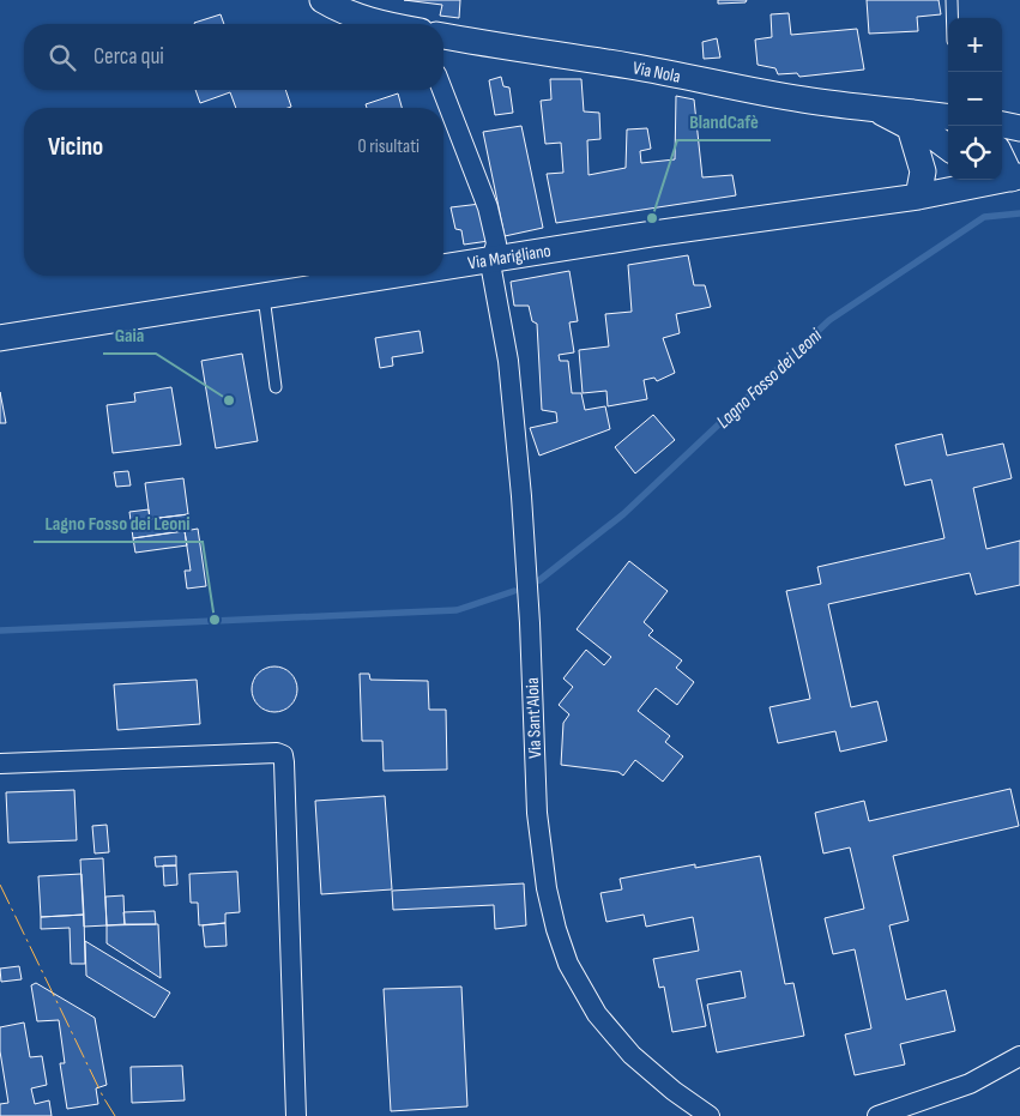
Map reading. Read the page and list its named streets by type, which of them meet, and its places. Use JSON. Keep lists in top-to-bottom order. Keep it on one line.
{"streets":{"street":["Via Nola","Via Marigliano","Via Sant'Aloia"]},"crossings":[["Via Marigliano","Via Sant'Aloia"]],"water":["Lagno Fosso dei Leoni"],"places":["BlandCafè","Gaia","Lagno Fosso dei Leoni"],"page":{"map_buttons":["+","−"],"search":"Cerca qui","heading":["Vicino","0 risultati"]}}
